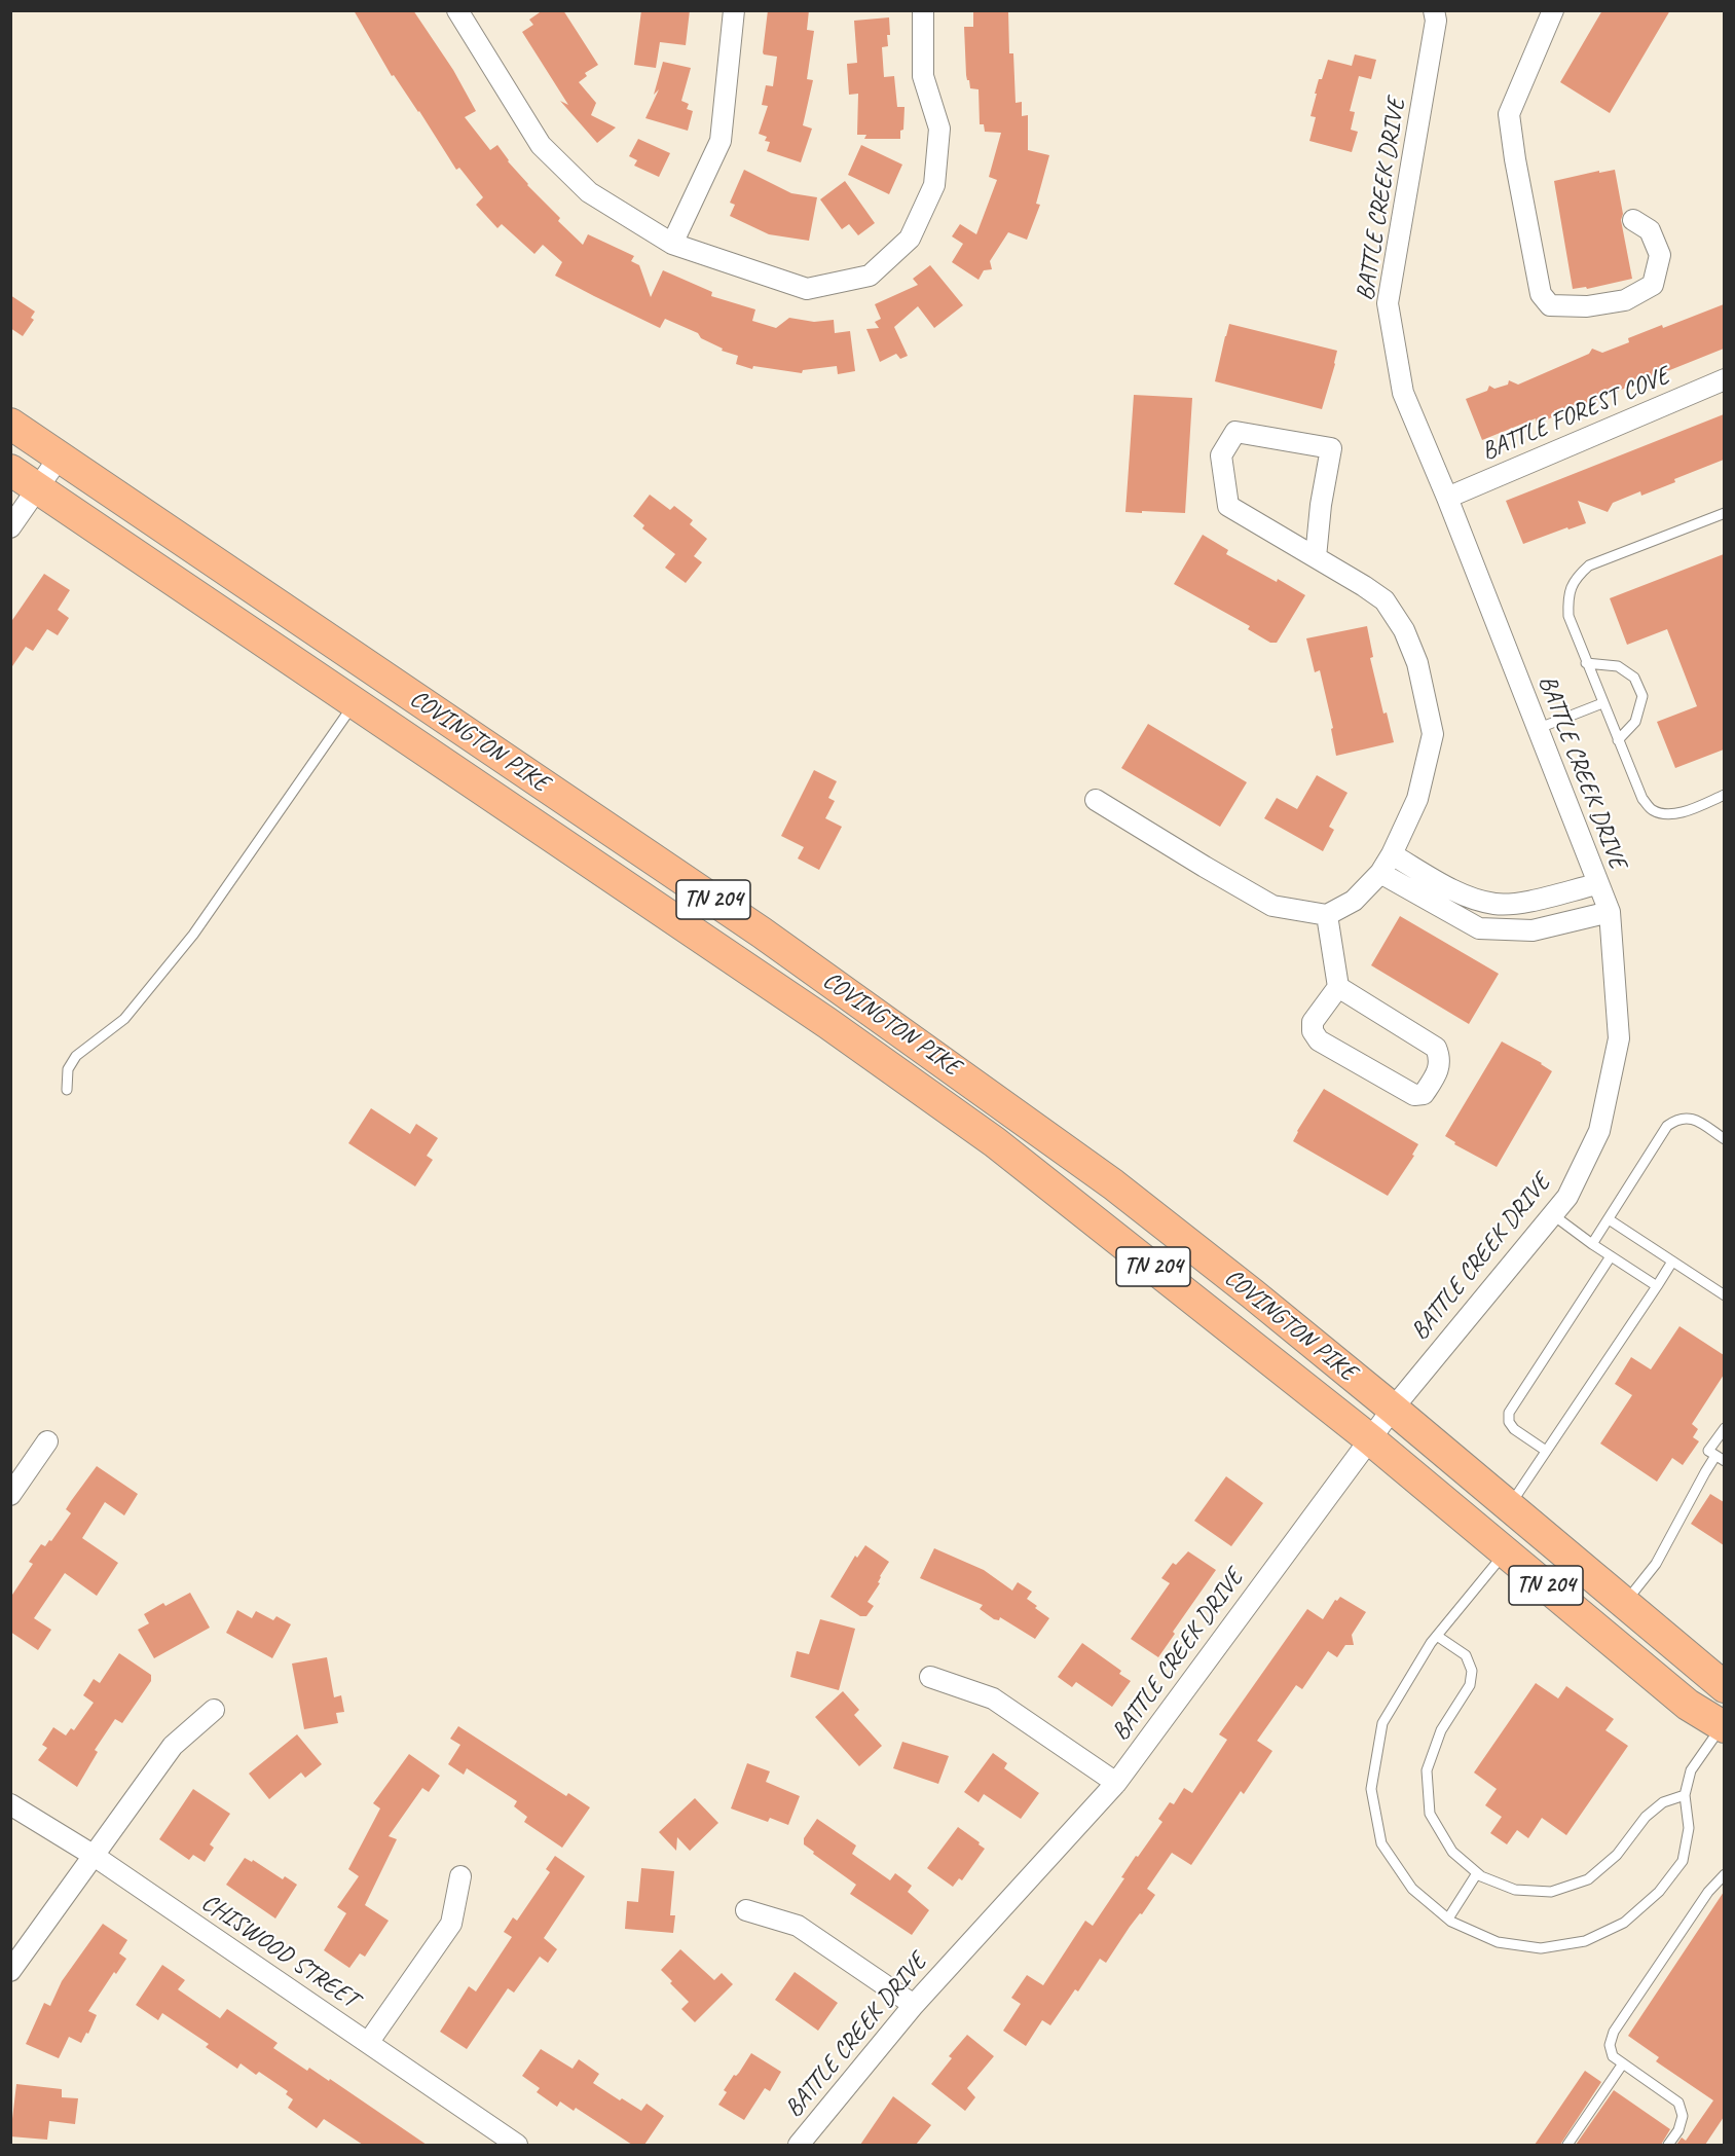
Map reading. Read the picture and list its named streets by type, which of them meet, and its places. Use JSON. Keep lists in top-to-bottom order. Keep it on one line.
{"streets":{"main road":["COVINGTON PIKE","TN 204"],"street":["BATTLE CREEK DRIVE","BATTLE FOREST COVE","CHISWOOD STREET"]},"crossings":[["BATTLE CREEK DRIVE","BATTLE FOREST COVE"],["BATTLE CREEK DRIVE","COVINGTON PIKE"]]}
